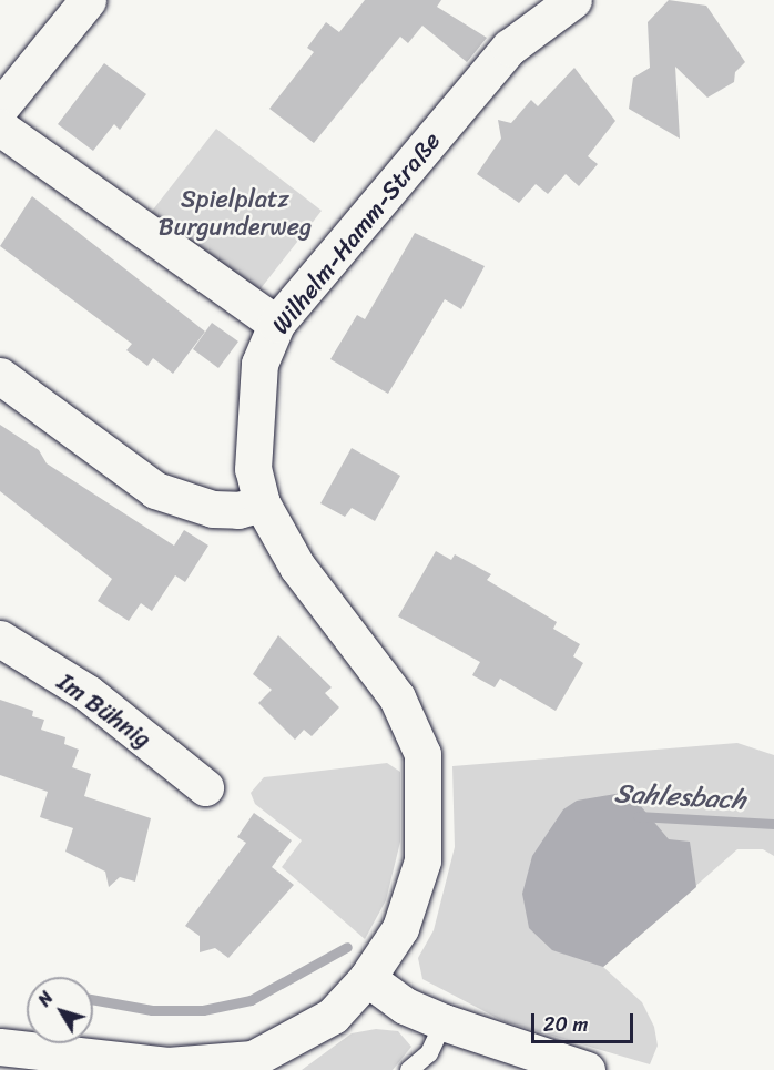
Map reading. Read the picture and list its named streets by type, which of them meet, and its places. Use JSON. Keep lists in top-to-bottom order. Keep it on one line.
{"streets":{"street":["Wilhelm-Hamm-Straße","Im Bühnig"]},"water":["Sahlesbach"],"parks":["Spielplatz Burgunderweg"],"scale_bar":"20 m","north":"top left"}
